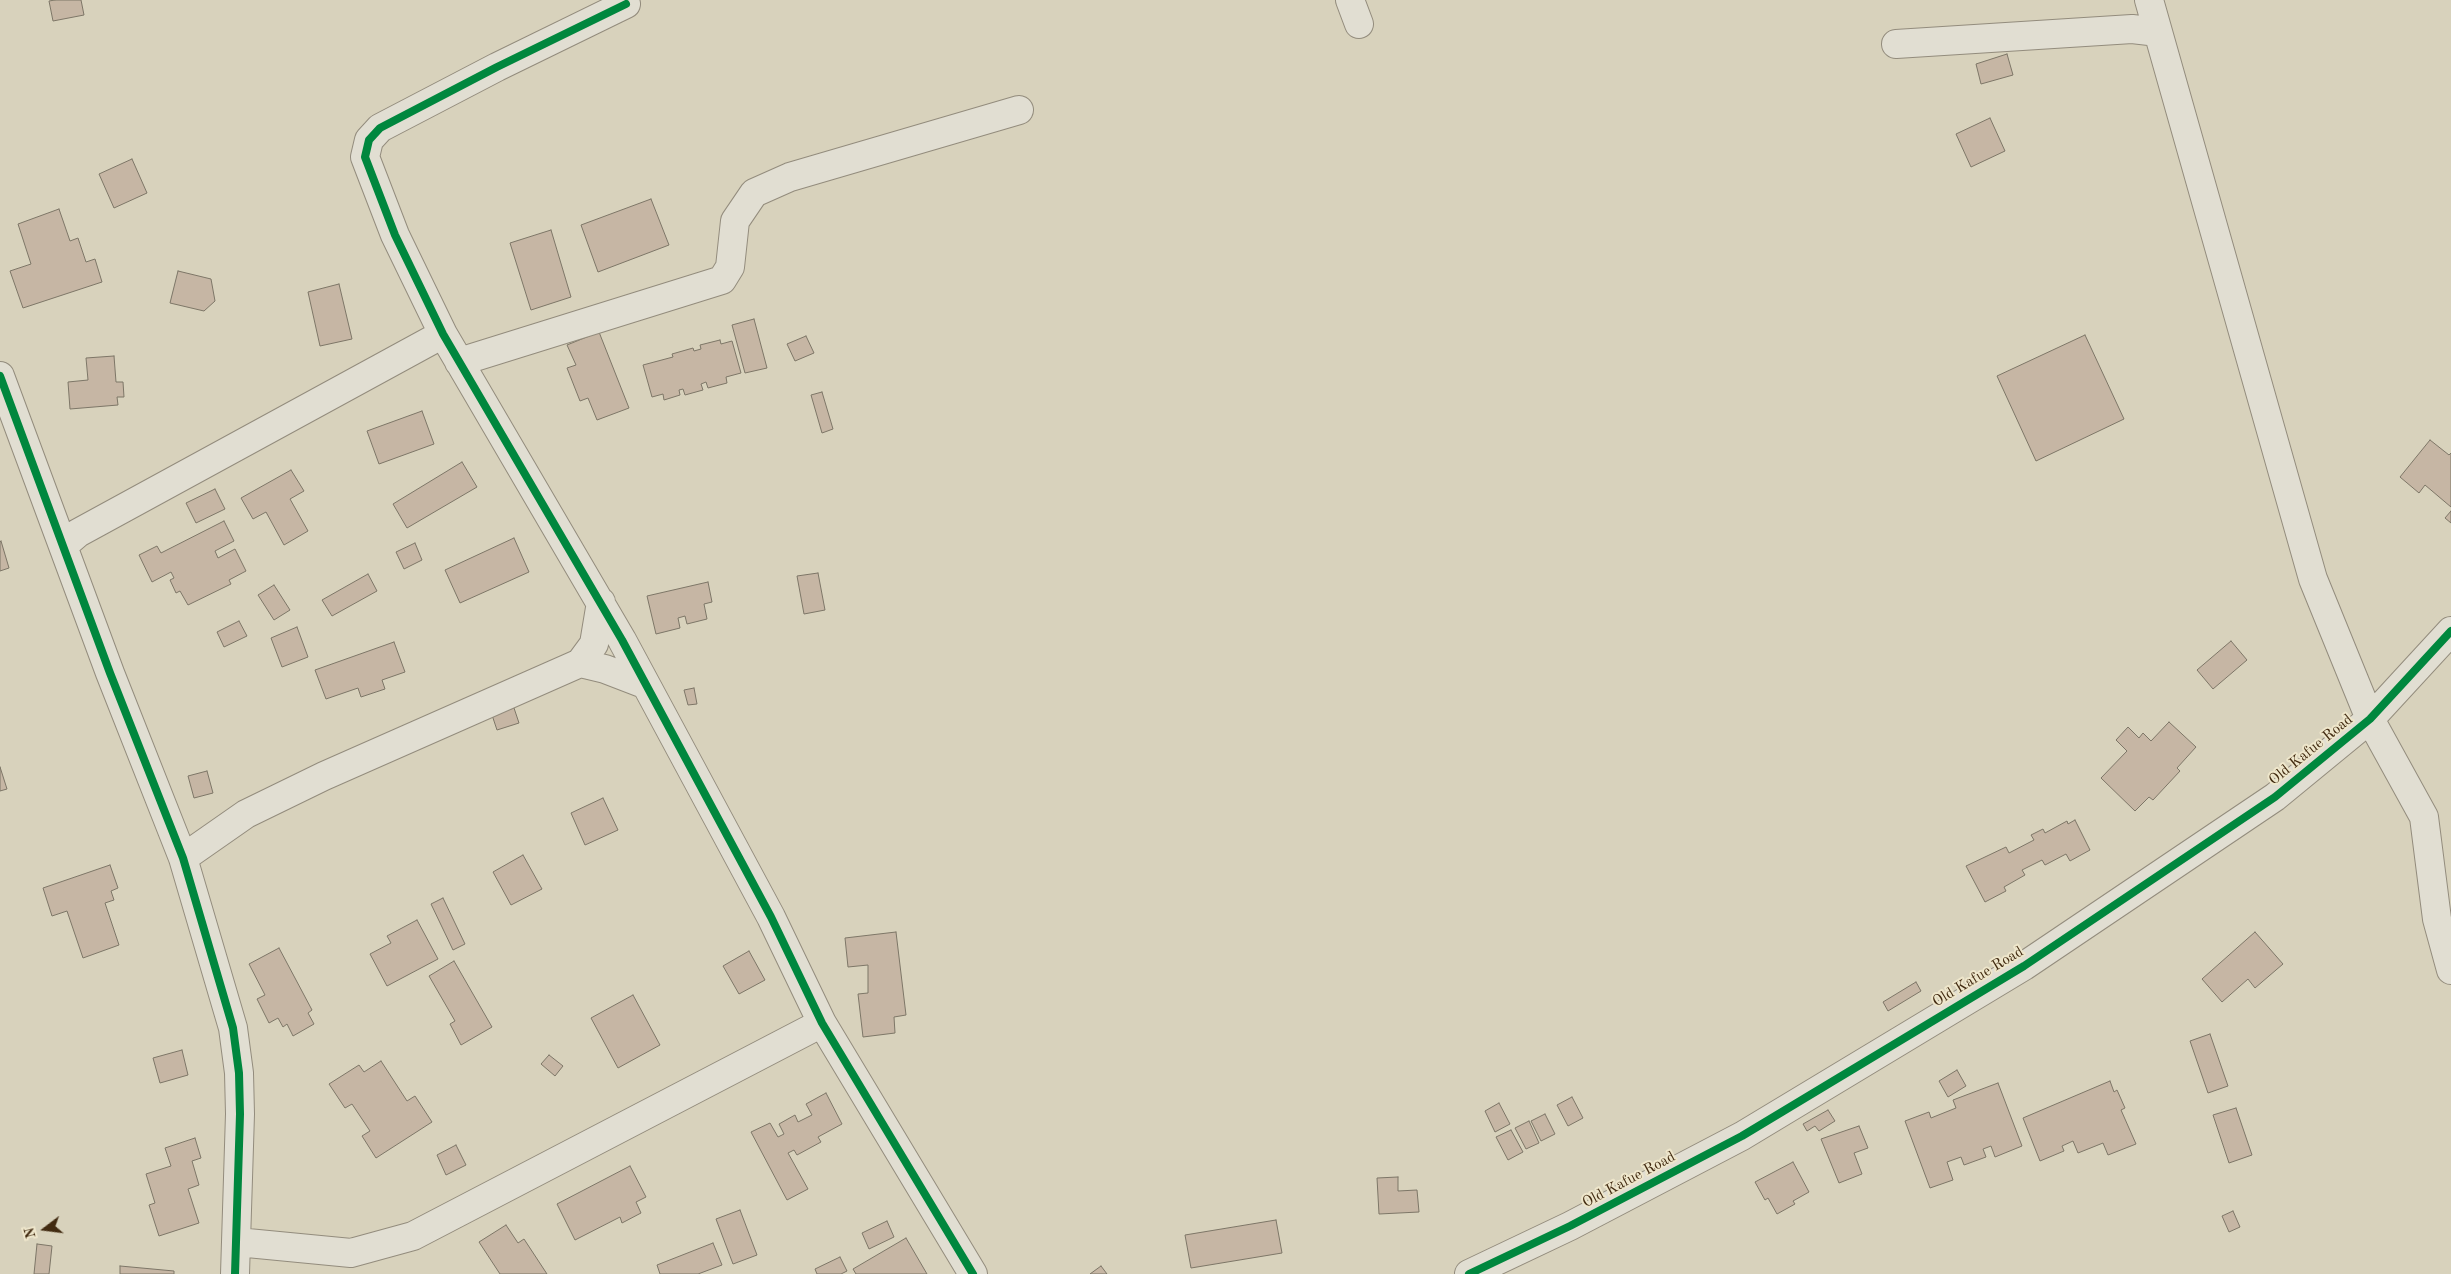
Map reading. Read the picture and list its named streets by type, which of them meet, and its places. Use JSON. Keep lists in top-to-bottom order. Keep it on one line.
{"streets":{"street":["Old Kafue Road"]},"north":"left"}
